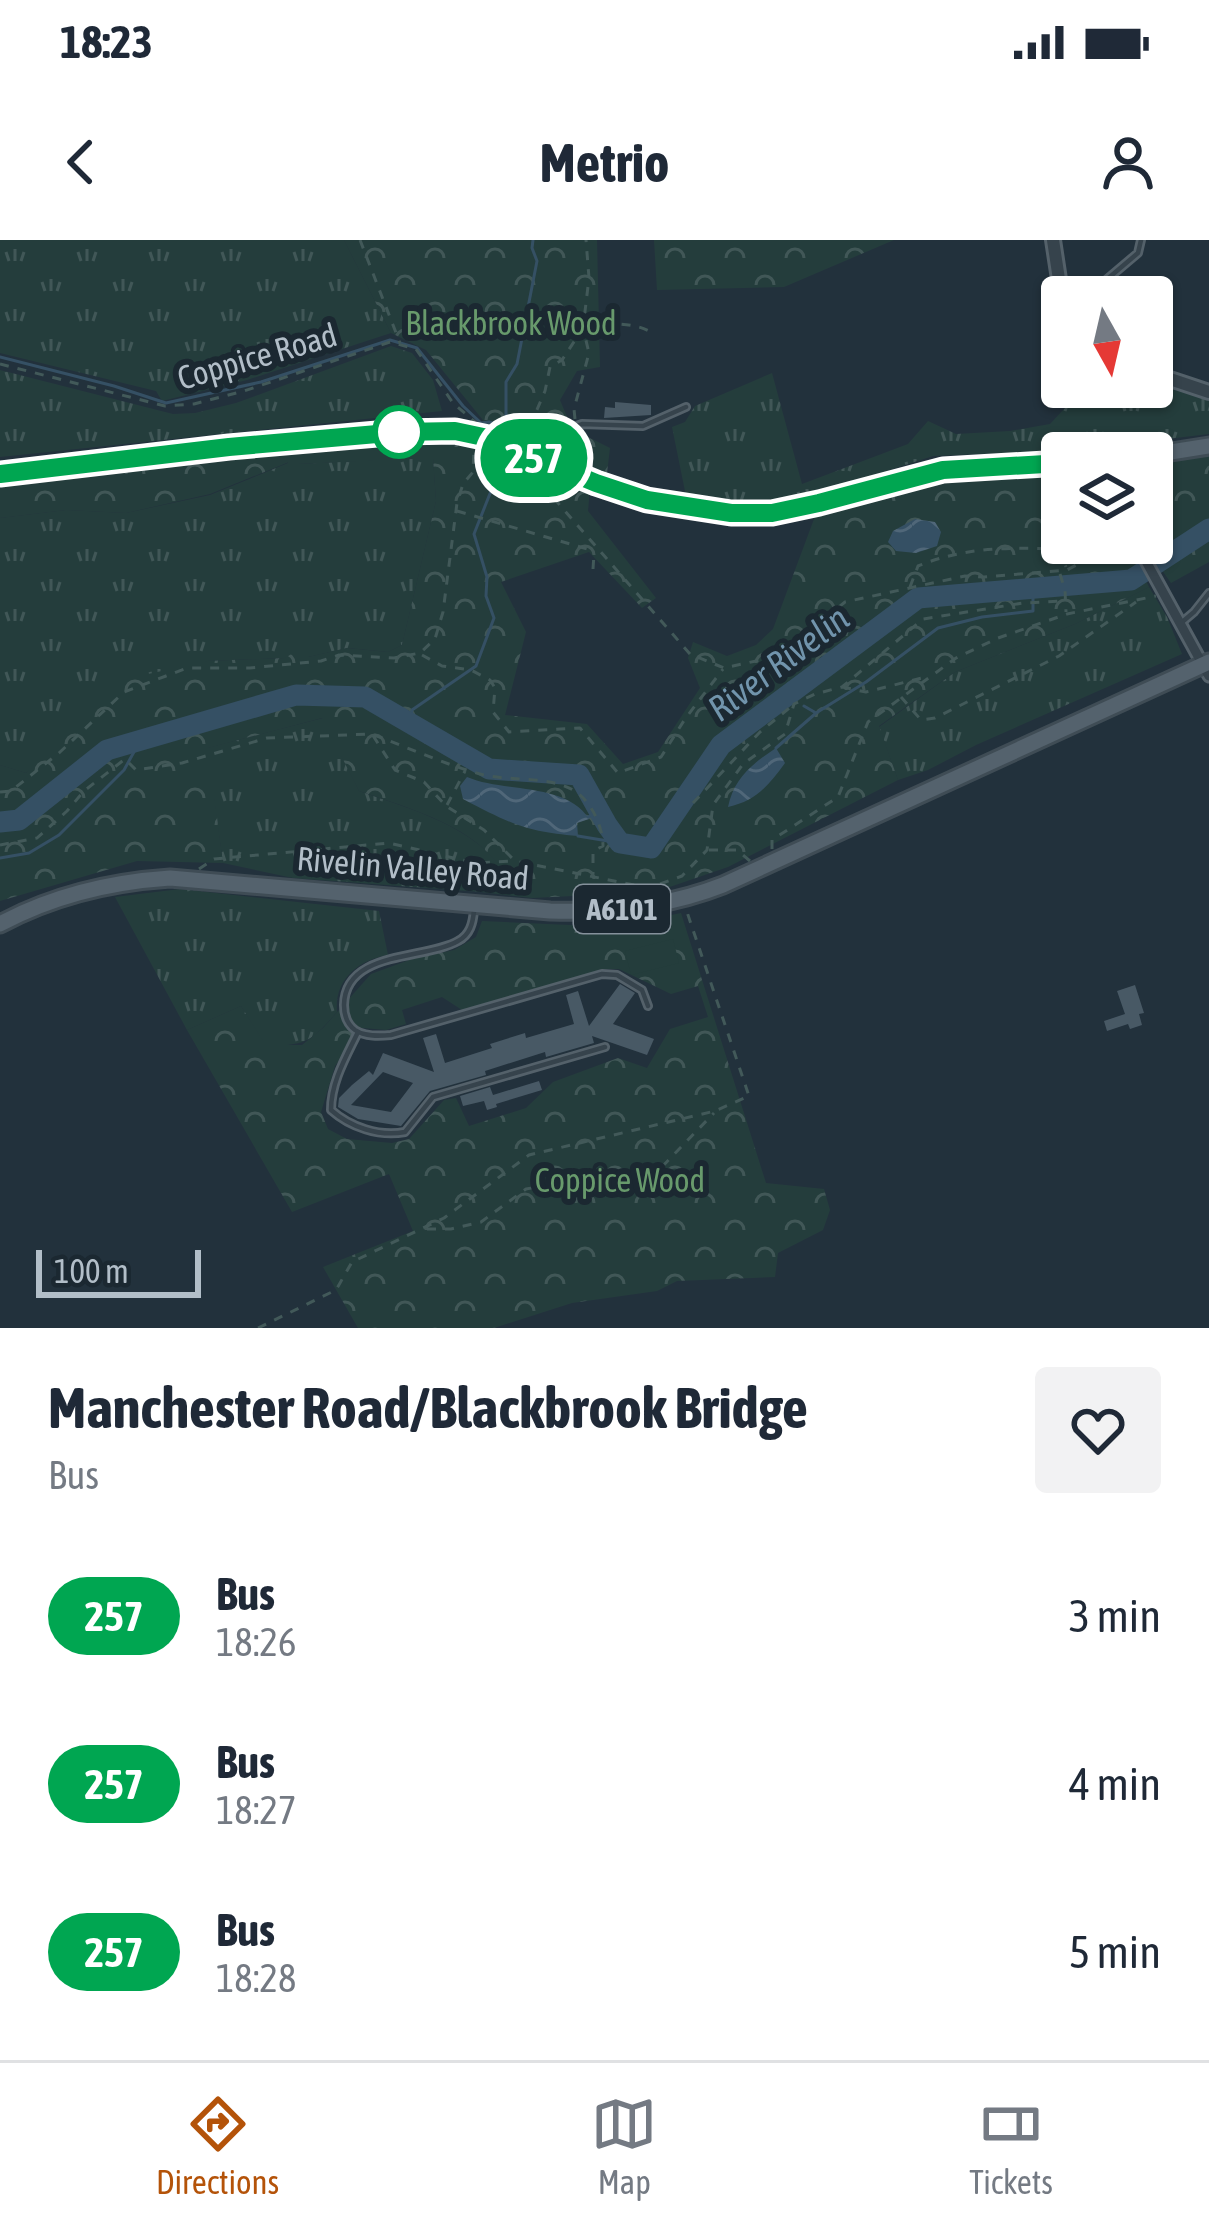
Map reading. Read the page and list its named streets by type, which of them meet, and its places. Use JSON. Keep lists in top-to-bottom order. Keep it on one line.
{"streets":{"main road":["Rivelin Valley Road","A6101"],"path":["Coppice Road"]},"water":["River Rivelin"],"parks":["Blackbrook Wood","Coppice Wood"],"lines":["bus line 257"],"scale_bar":"100 m","north":"bottom","page":{"status":"18:23","header":"Metrio","on_map":"257","scale":"100 m","heading":["Manchester Road/Blackbrook Bridge","Bus"],"list":[{"mark":"257","name":"Bus","note":"18:26","value":"3 min"},{"mark":"257","name":"Bus","note":"18:27","value":"4 min"},{"mark":"257","name":"Bus","note":"18:28","value":"5 min"}],"tabs":["Directions","Map","Tickets"]}}
